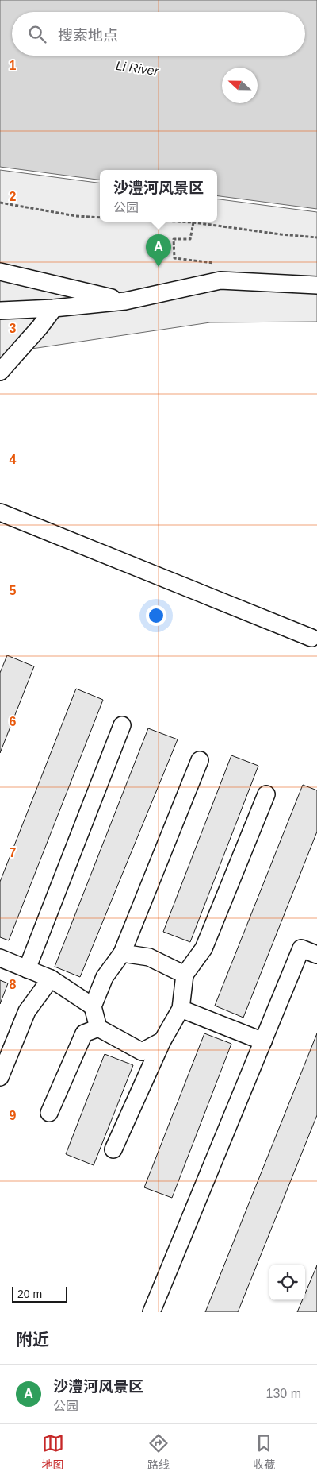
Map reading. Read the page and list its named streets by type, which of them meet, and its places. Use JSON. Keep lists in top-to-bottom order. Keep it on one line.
{"water":["Li River"],"scale_bar":"20 m","north":"left","page":{"search":"搜索地点","popup":["沙澧河风景区","公园"],"pins":"A","scale":"20 m","heading":"附近","list":[{"mark":"A","name":"沙澧河风景区","note":"公园","value":"130 m"}],"nav":["地图","路线","收藏"]},"grid":{"rows":["1","2","3","4","5","6","7","8","9"]}}
